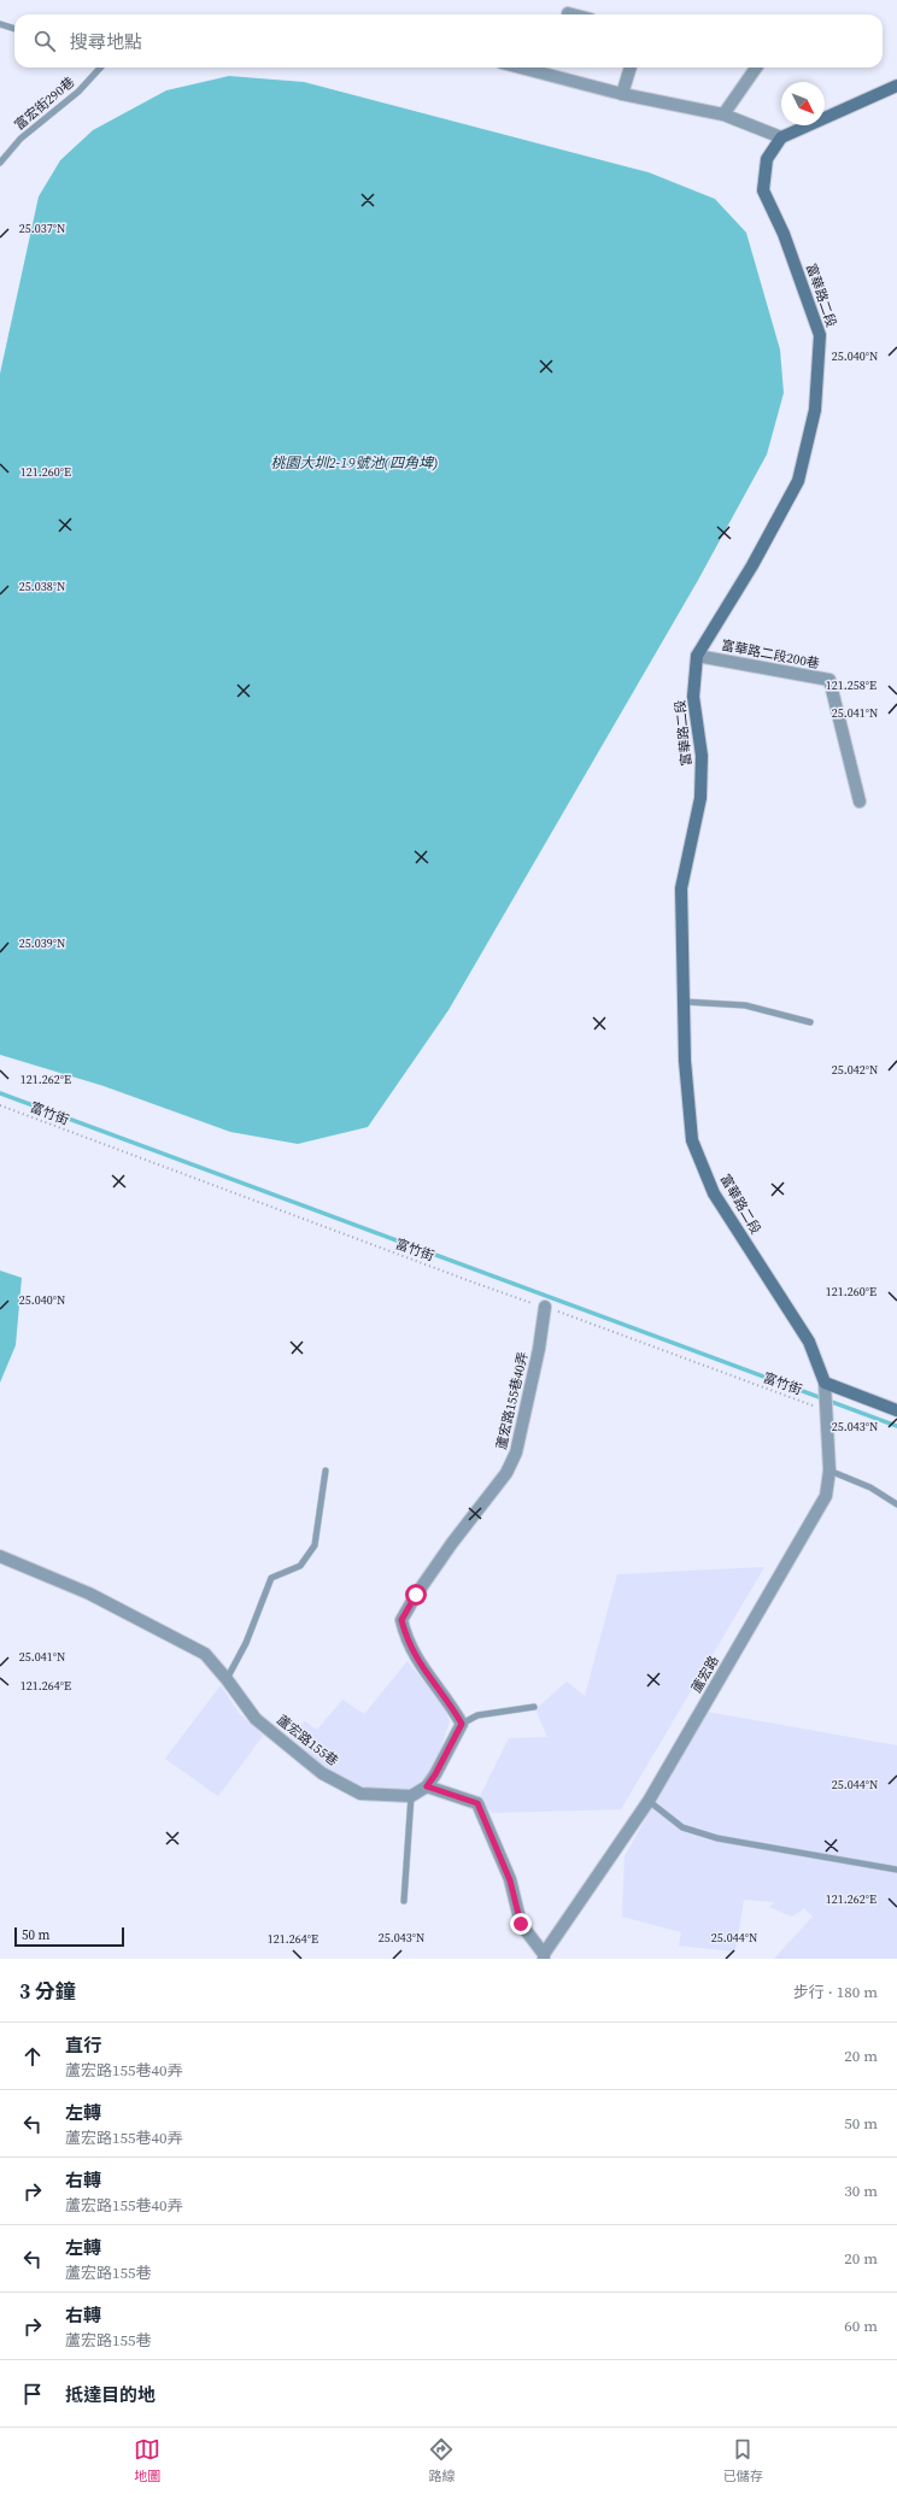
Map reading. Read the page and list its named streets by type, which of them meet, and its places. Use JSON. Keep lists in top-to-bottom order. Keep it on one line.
{"streets":{"street":["富華路二段","富華路二段200巷","蘆宏路155巷40弄","蘆宏路","蘆宏路155巷"],"lane":["富宏街290巷"],"path":["富竹街"]},"crossings":[["富華路二段","富華路二段200巷"],["富華路二段","蘆宏路"],["富竹街","蘆宏路155巷40弄"],["富竹街","蘆宏路"]],"water":["桃園大圳2-19號池(四角埤)"],"scale_bar":"50 m","north":"bottom right","page":{"search":"搜尋地點","scale":"50 m","heading":["3 分鐘","步行 · 180 m"],"list":[["直行","蘆宏路155巷40弄","20 m"],["左轉","蘆宏路155巷40弄","50 m"],["右轉","蘆宏路155巷40弄","30 m"],["左轉","蘆宏路155巷","20 m"],["右轉","蘆宏路155巷","60 m"],"抵達目的地"],"nav":["地圖","路線","已儲存"]},"coordinates":["25.037°N","25.040°N","121.260°E","25.038°N","121.258°E","25.041°N","25.039°N","25.042°N","121.262°E","25.043°N","121.264°E","25.044°N"]}
